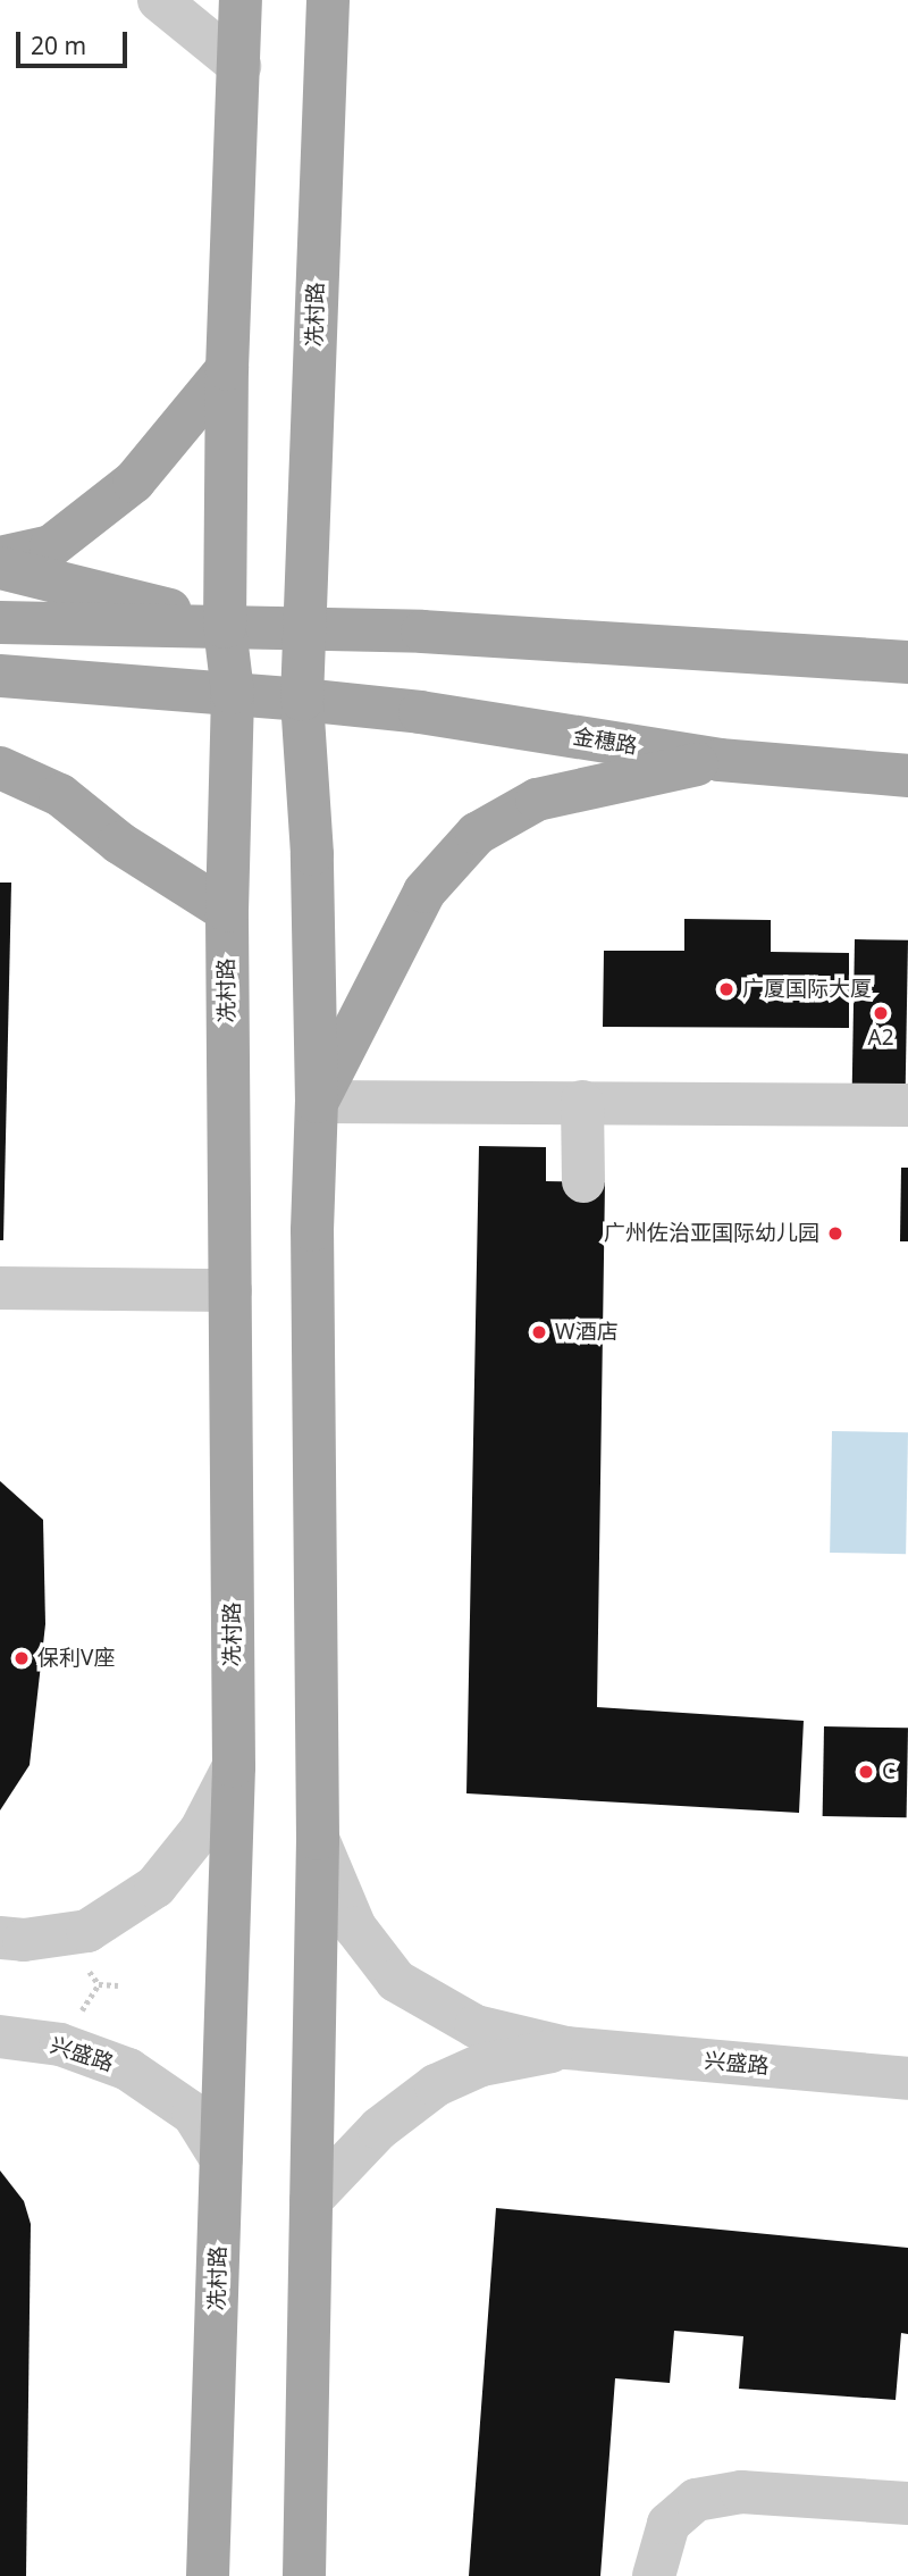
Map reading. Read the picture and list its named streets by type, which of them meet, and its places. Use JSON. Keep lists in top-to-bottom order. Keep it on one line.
{"streets":{"main road":["冼村路","金穗路"],"street":["兴盛路"]},"crossings":[["冼村路","金穗路"],["冼村路","兴盛路"]],"places":["广厦国际大厦","A2","广州佐治亚国际幼儿园","W酒店","保利V座","C"],"scale_bar":"20 m"}
